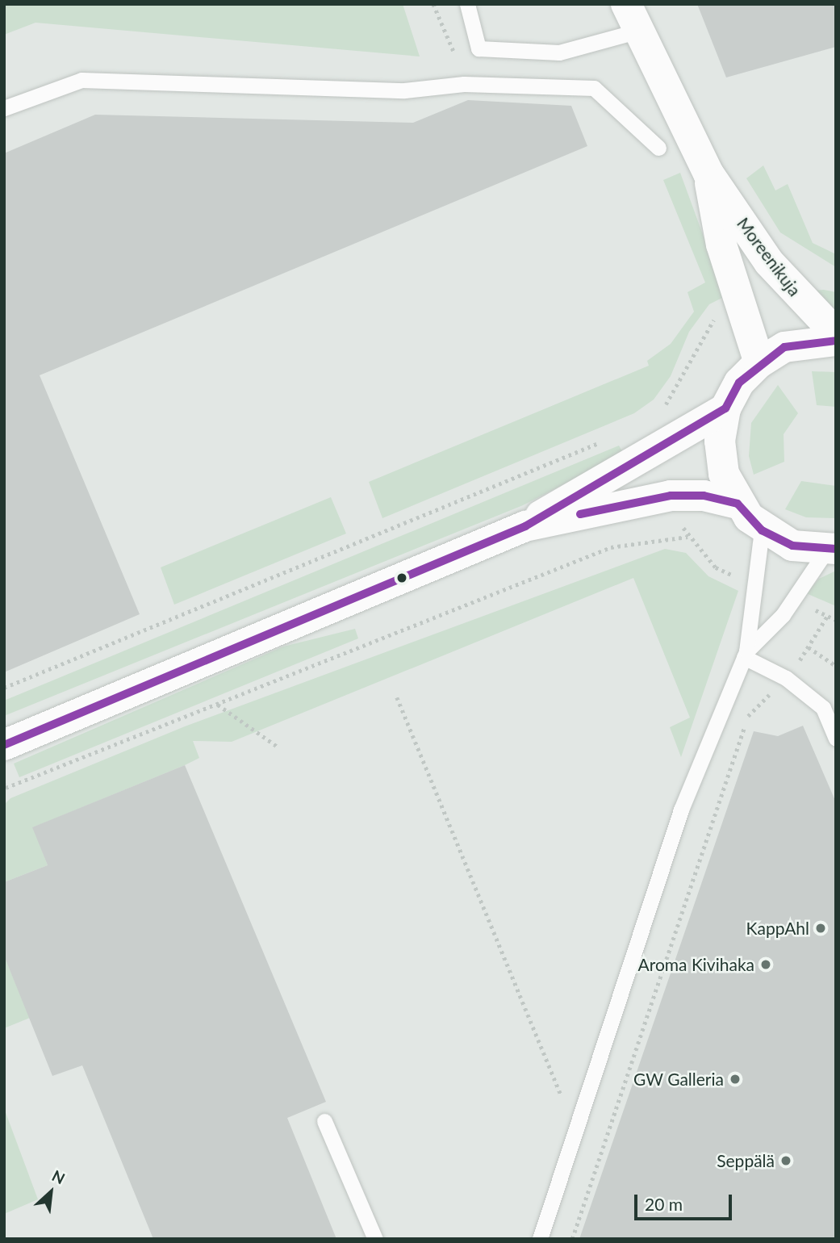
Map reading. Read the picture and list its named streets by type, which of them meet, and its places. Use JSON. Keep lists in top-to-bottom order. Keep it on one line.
{"streets":{"main road":["Moreenikuja"]},"places":["KappAhl","Aroma Kivihaka","GW Galleria","Seppälä"],"scale_bar":"20 m","north":"top right"}
